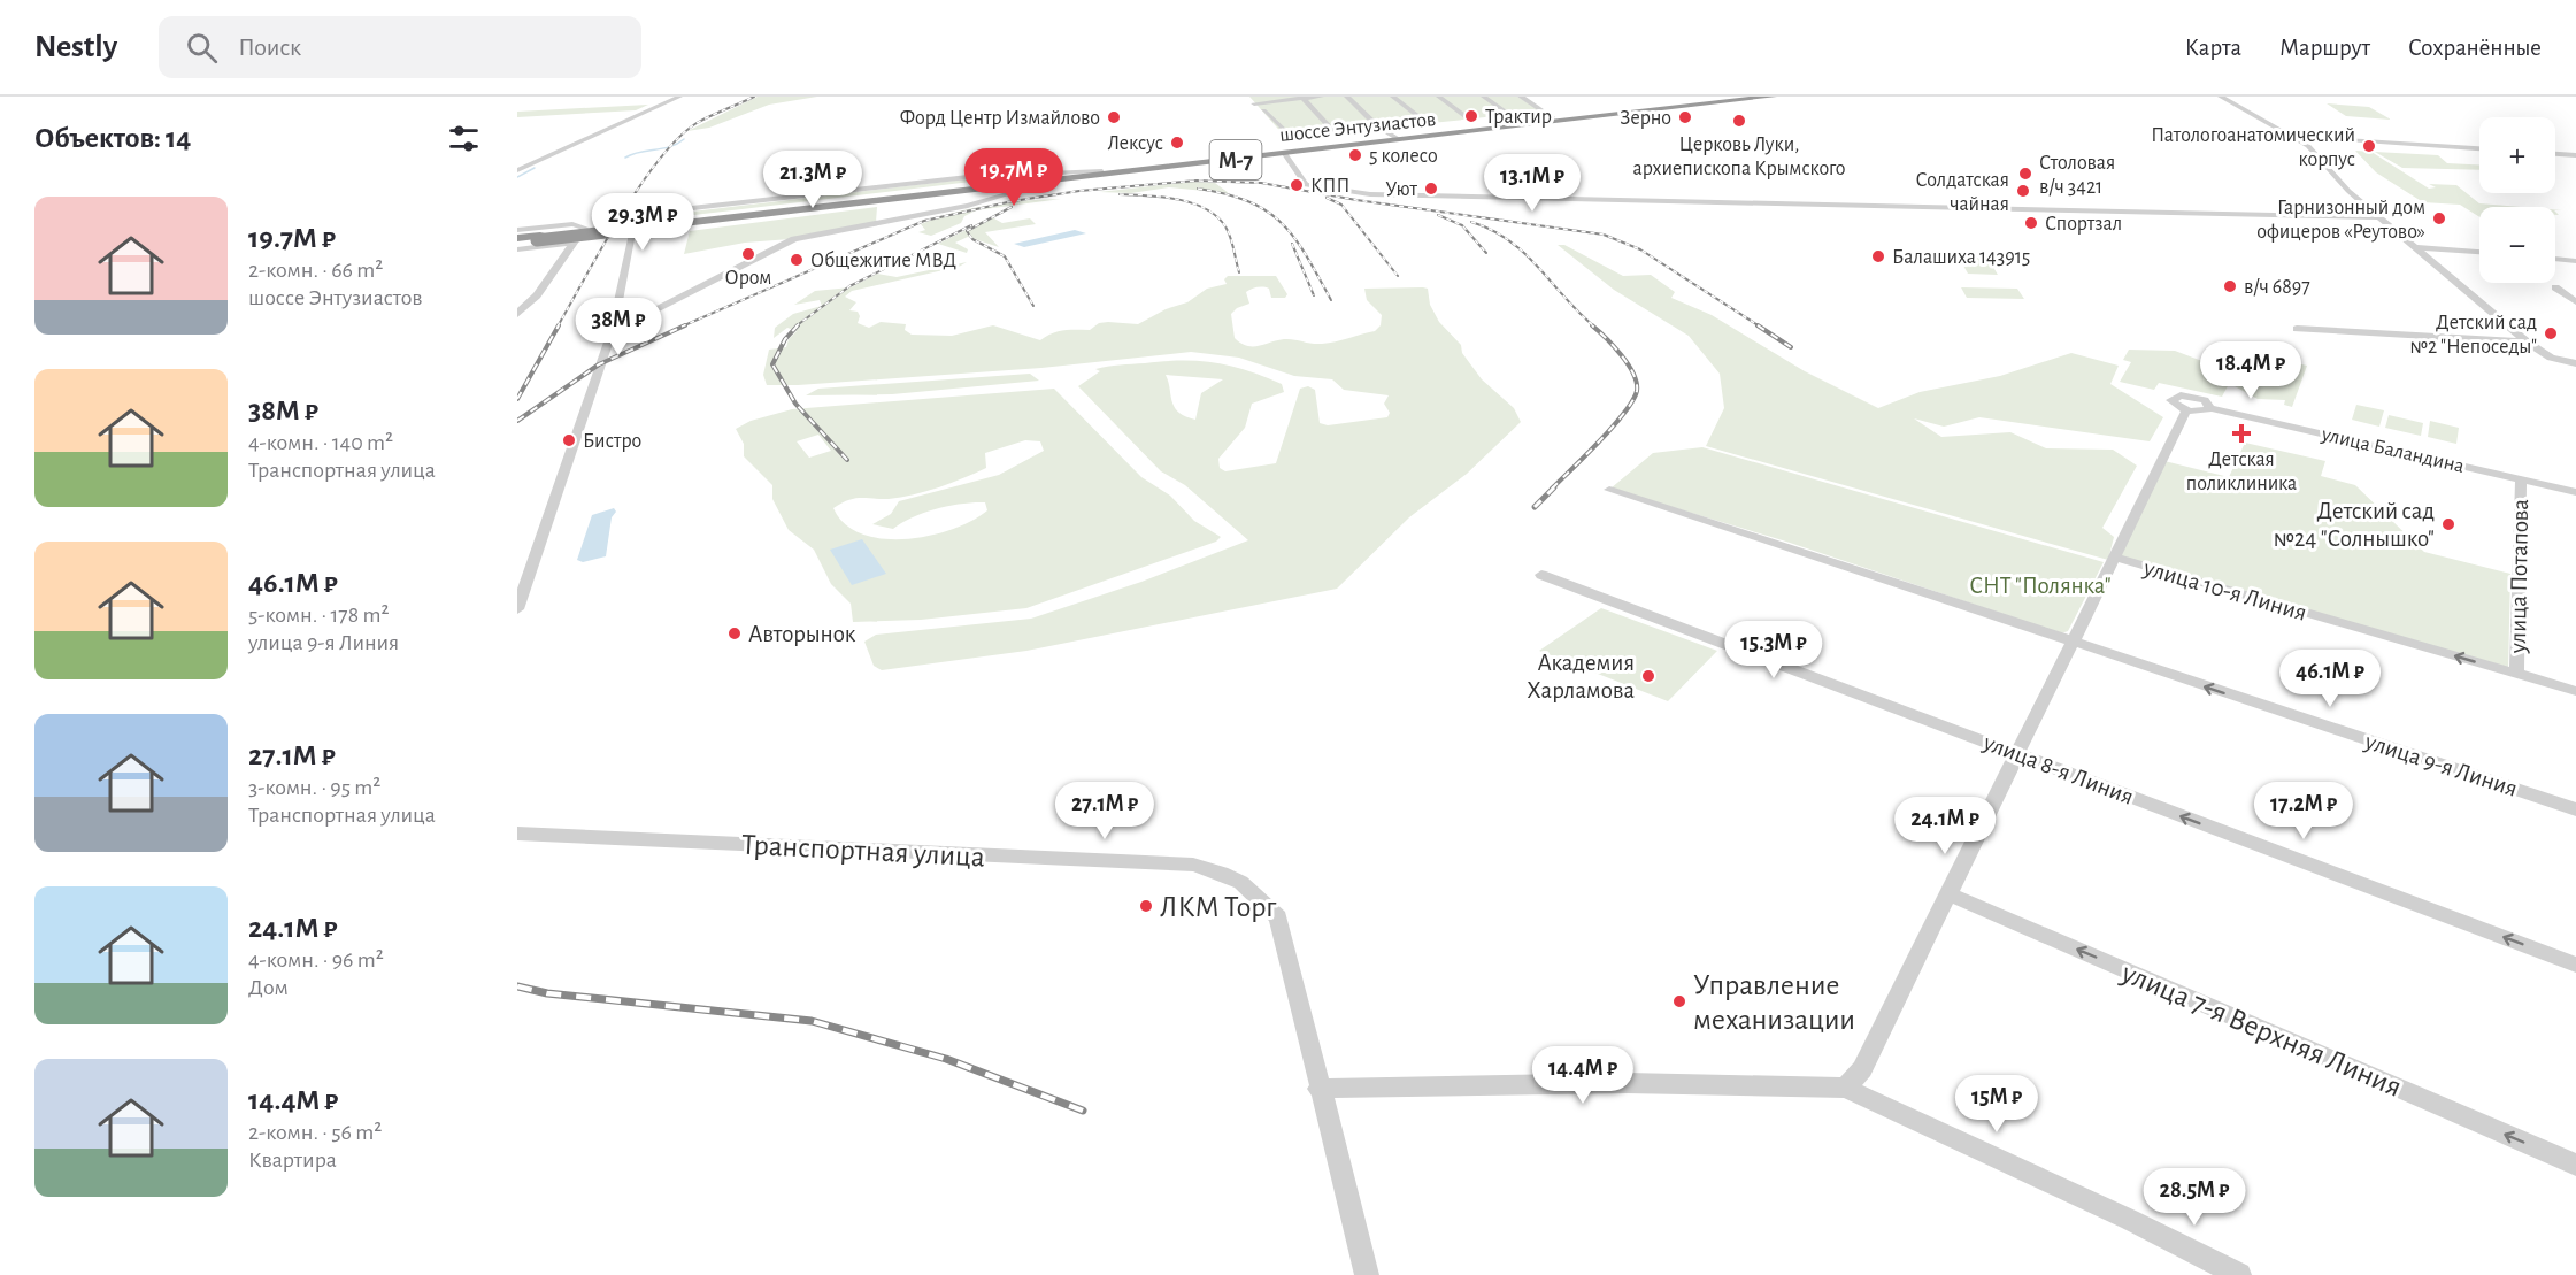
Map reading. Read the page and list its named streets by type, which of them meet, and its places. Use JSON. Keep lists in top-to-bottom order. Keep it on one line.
{"streets":{"highway":["шоссе Энтузиастов","М-7"],"street":["улица Баландина","улица Потапова","улица 10-я Линия","улица 9-я Линия","улица 8-я Линия","Транспортная улица","улица 7-я Верхняя Линия"]},"crossings":[["шоссе Энтузиастов","М-7"],["улица Баландина","улица Потапова"],["улица Потапова","улица 10-я Линия"]],"one_way":["улица 10-я Линия","улица 9-я Линия","улица 8-я Линия","улица 7-я Верхняя Линия"],"parks":["СНТ \"Полянка\""],"places":{"other":["Трактир","Форд Центр Измайлово","Зерно","Церковь Луки, архиепископа Крымского","Лексус","Патологоанатомический корпус","5 колесо","Столовая в/ч 3421","КПП","Уют","Солдатская чайная","Гарнизонный дом офицеров «Реутово»","Спортзал","Ором","Балашиха 143915","Общежитие МВД","в/ч 6897","Детский сад №2 \"Непоседы\"","Бистро","Детский сад №24 \"Солнышко\"","Авторынок","Академия Харламова","ЛКМ Торг","Управление механизации"],"health":["Детская поликлиника"]},"page":{"header":"Nestly","search":"Поиск","nav":["Карта","Маршрут","Сохранённые"],"heading":"Объектов: 14","map_buttons":["+","−"],"price":["19.7M ₽","21.3M ₽","13.1M ₽","29.3M ₽","38M ₽","18.4M ₽","15.3M ₽","46.1M ₽","27.1M ₽","17.2M ₽","24.1M ₽","14.4M ₽","15M ₽","28.5M ₽"],"list":[{"name":"19.7M ₽","note":"2-комн. · 66 m² · шоссе Энтузиастов"},{"name":"38M ₽","note":"4-комн. · 140 m² · Транспортная улица"},{"name":"46.1M ₽","note":"5-комн. · 178 m² · улица 9-я Линия"},{"name":"27.1M ₽","note":"3-комн. · 95 m² · Транспортная улица"},{"name":"24.1M ₽","note":"4-комн. · 96 m² · Дом"},{"name":"14.4M ₽","note":"2-комн. · 56 m² · Квартира"}]}}
